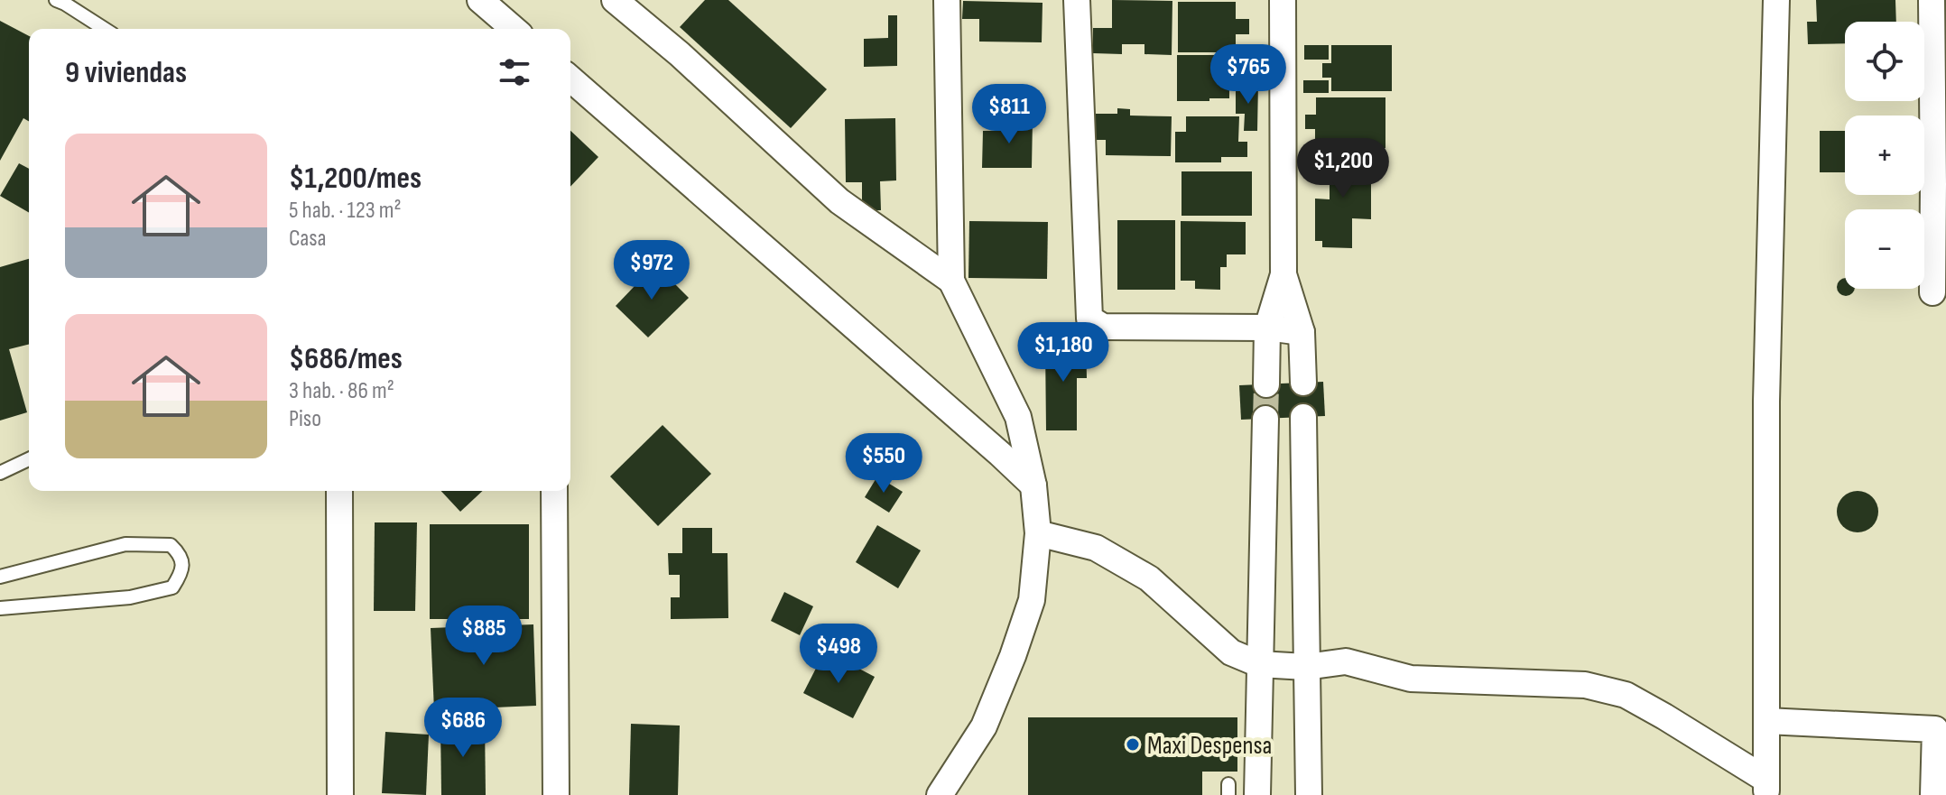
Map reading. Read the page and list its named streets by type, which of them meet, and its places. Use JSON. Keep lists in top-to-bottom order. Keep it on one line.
{"places":["Maxi Despensa"],"page":{"map_buttons":["+","−"],"heading":"9 viviendas","price":["$765","$811","$1,200","$972","$1,180","$550","$885","$498","$686"],"list":[{"name":"$1,200/mes","note":"5 hab. · 123 m² · Casa"},{"name":"$686/mes","note":"3 hab. · 86 m² · Piso"}]}}
